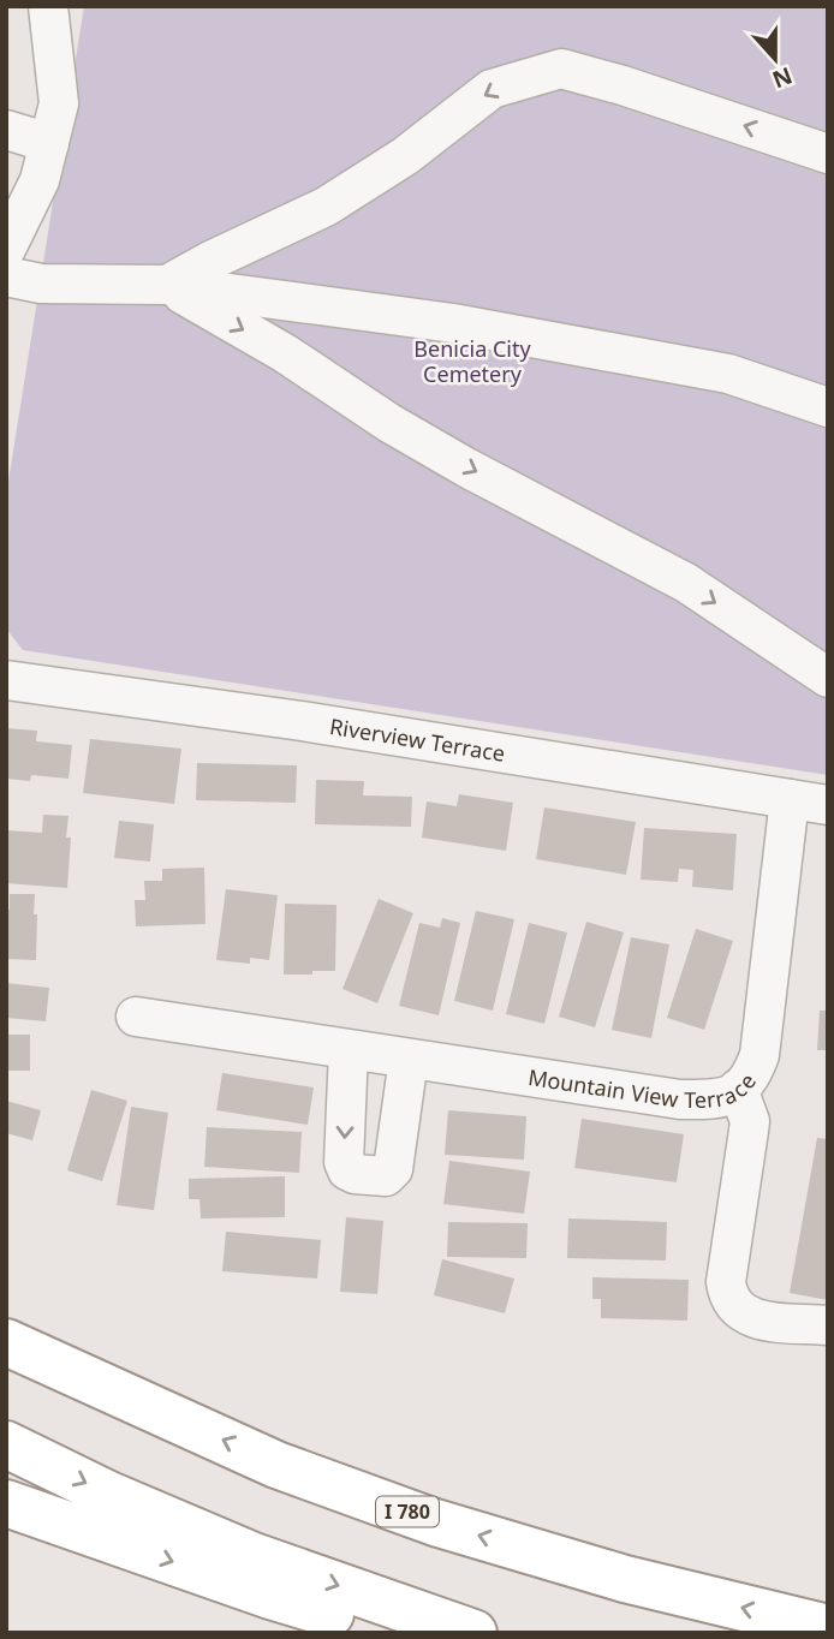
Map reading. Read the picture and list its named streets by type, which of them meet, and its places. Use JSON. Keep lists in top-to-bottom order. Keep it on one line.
{"streets":{"highway":["I 780"],"street":["Riverview Terrace","Mountain View Terrace"]},"crossings":[["Riverview Terrace","Mountain View Terrace"]],"parks":["Benicia City Cemetery"],"north":"bottom"}
